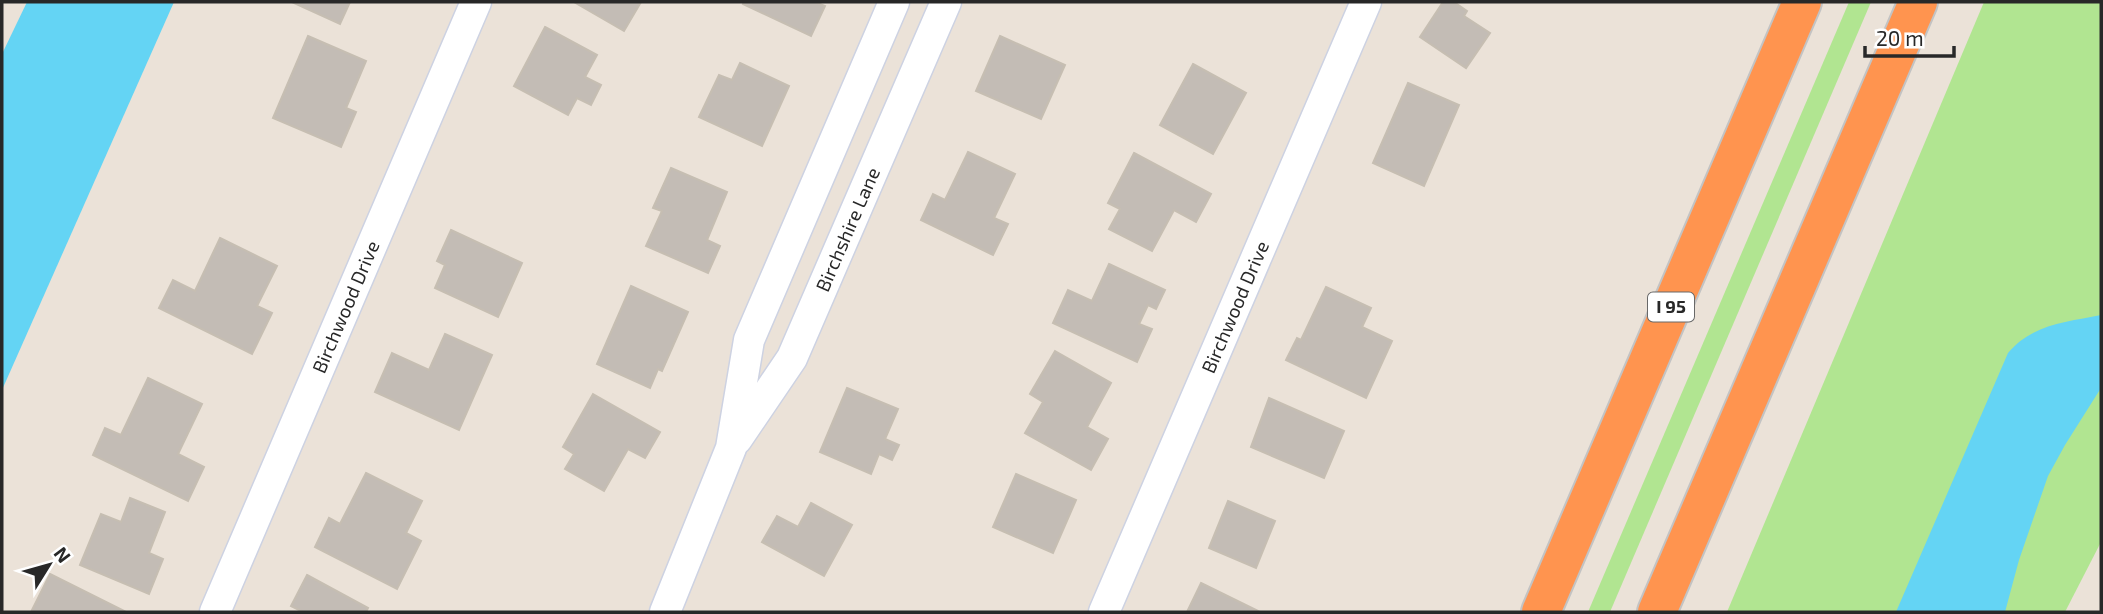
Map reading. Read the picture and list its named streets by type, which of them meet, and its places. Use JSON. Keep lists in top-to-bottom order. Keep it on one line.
{"streets":{"highway":["I 95"],"street":["Birchshire Lane","Birchwood Drive"]},"scale_bar":"20 m","north":"top right"}
